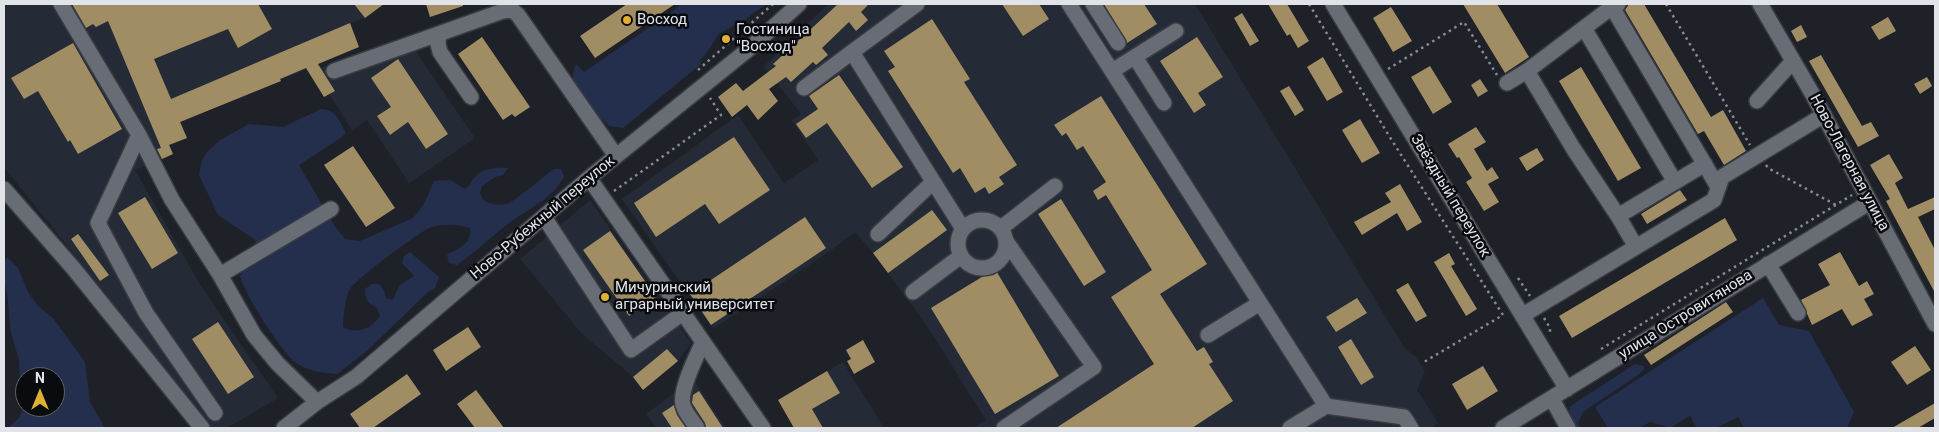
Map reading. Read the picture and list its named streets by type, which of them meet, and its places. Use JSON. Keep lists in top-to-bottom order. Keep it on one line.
{"streets":{"street":["Ново-Лагерная улица","Звёздный переулок","Ново-Рубежный переулок","улица Островитянова"]},"crossings":[["Ново-Лагерная улица","улица Островитянова"],["Звёздный переулок","улица Островитянова"]],"places":["Восход","Гостиница \"Восход\"","Мичуринский аграрный университет"],"north":"top"}
